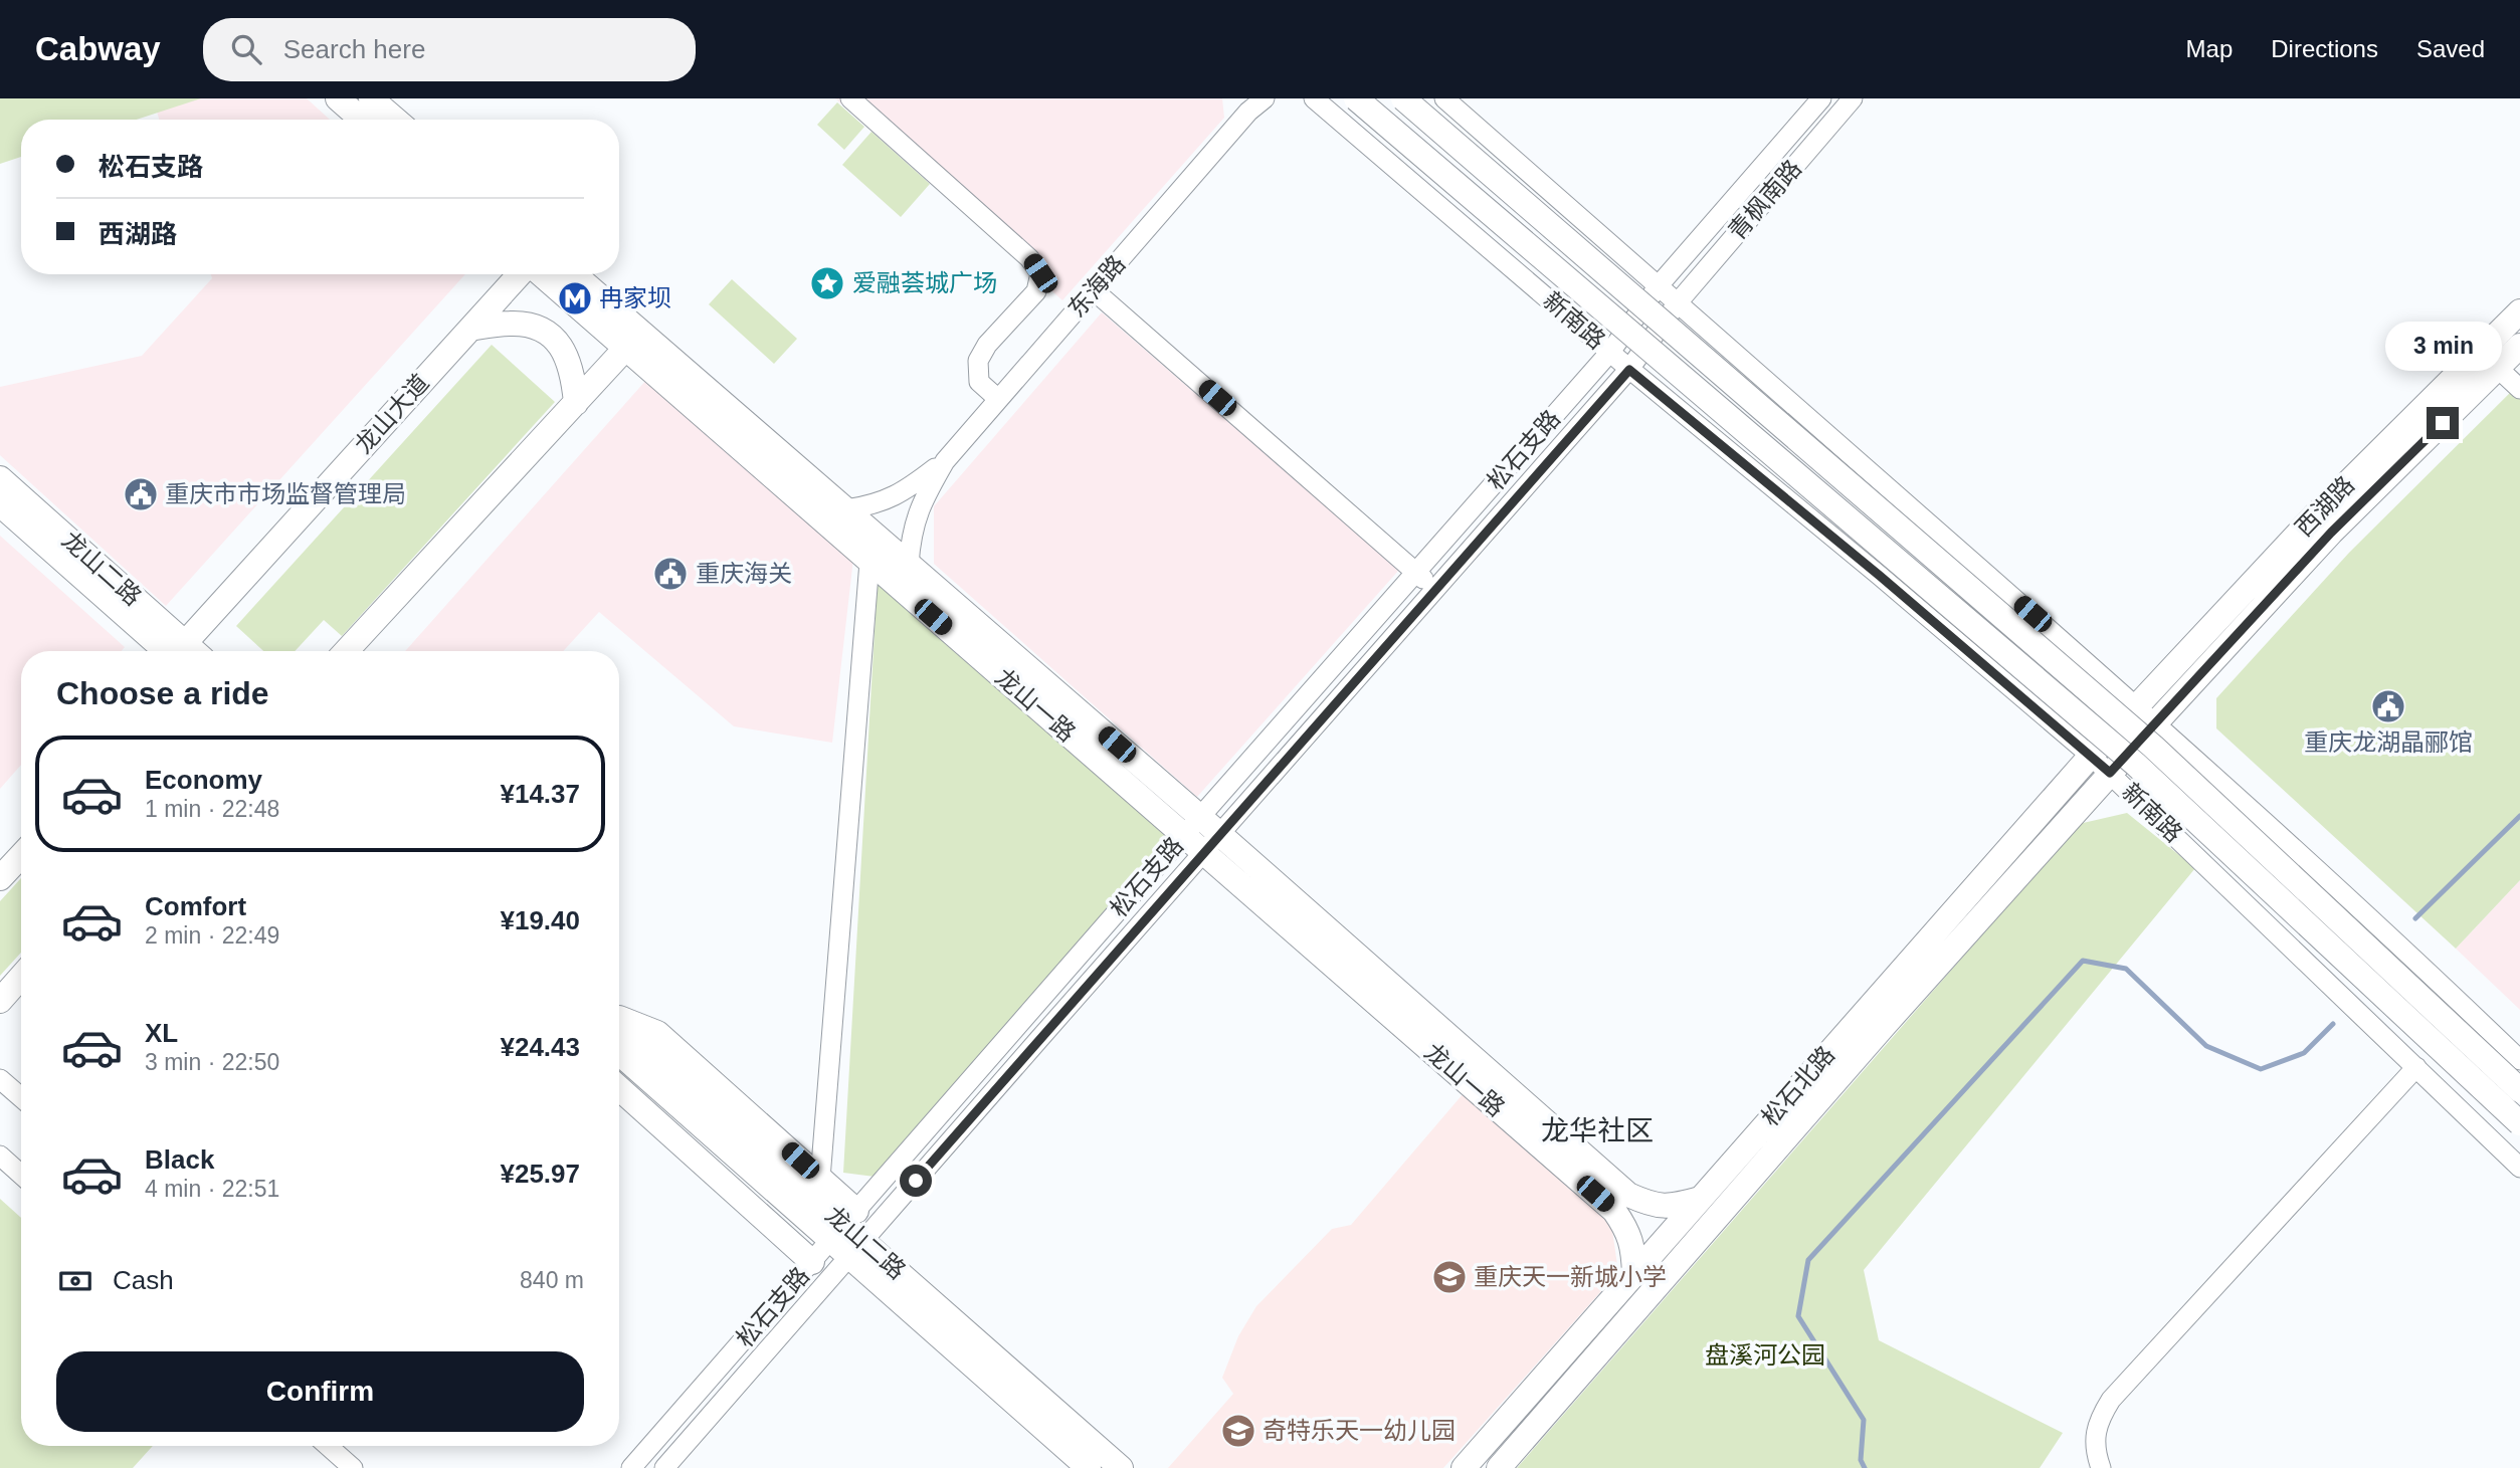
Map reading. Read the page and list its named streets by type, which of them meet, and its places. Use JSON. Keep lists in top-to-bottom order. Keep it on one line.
{"streets":{"main road":["新南路","龙山大道","西湖路","龙山二路","龙山一路","松石北路"],"street":["青枫南路","东海路","松石支路"]},"crossings":[["青枫南路","松石支路"],["东海路","龙山一路"],["新南路","松石支路"],["新南路","松石北路"],["松石支路","龙山二路"],["松石支路","龙山一路"],["西湖路","松石北路"],["龙山一路","松石北路"]],"districts":["龙华社区"],"parks":["盘溪河公园"],"places":{"place":["爱融荟城广场"],"metro station":["冉家坝"],"public building":["重庆市市场监督管理局","重庆海关","重庆龙湖晶郦馆"],"school or university":["重庆天一新城小学","奇特乐天一幼儿园"]},"page":{"header":"Cabway","search":"Search here","nav":["Map","Directions","Saved"],"banner":["松石支路","西湖路"],"bubble":"3 min","heading":"Choose a ride","list":[{"name":"Economy","note":"1 min · 22:48","value":"¥14.37"},{"name":"Comfort","note":"2 min · 22:49","value":"¥19.40"},{"name":"XL","note":"3 min · 22:50","value":"¥24.43"},{"name":"Black","note":"4 min · 22:51","value":"¥25.97"}],"pay":["Cash","840 m"],"buttons":"Confirm"}}
